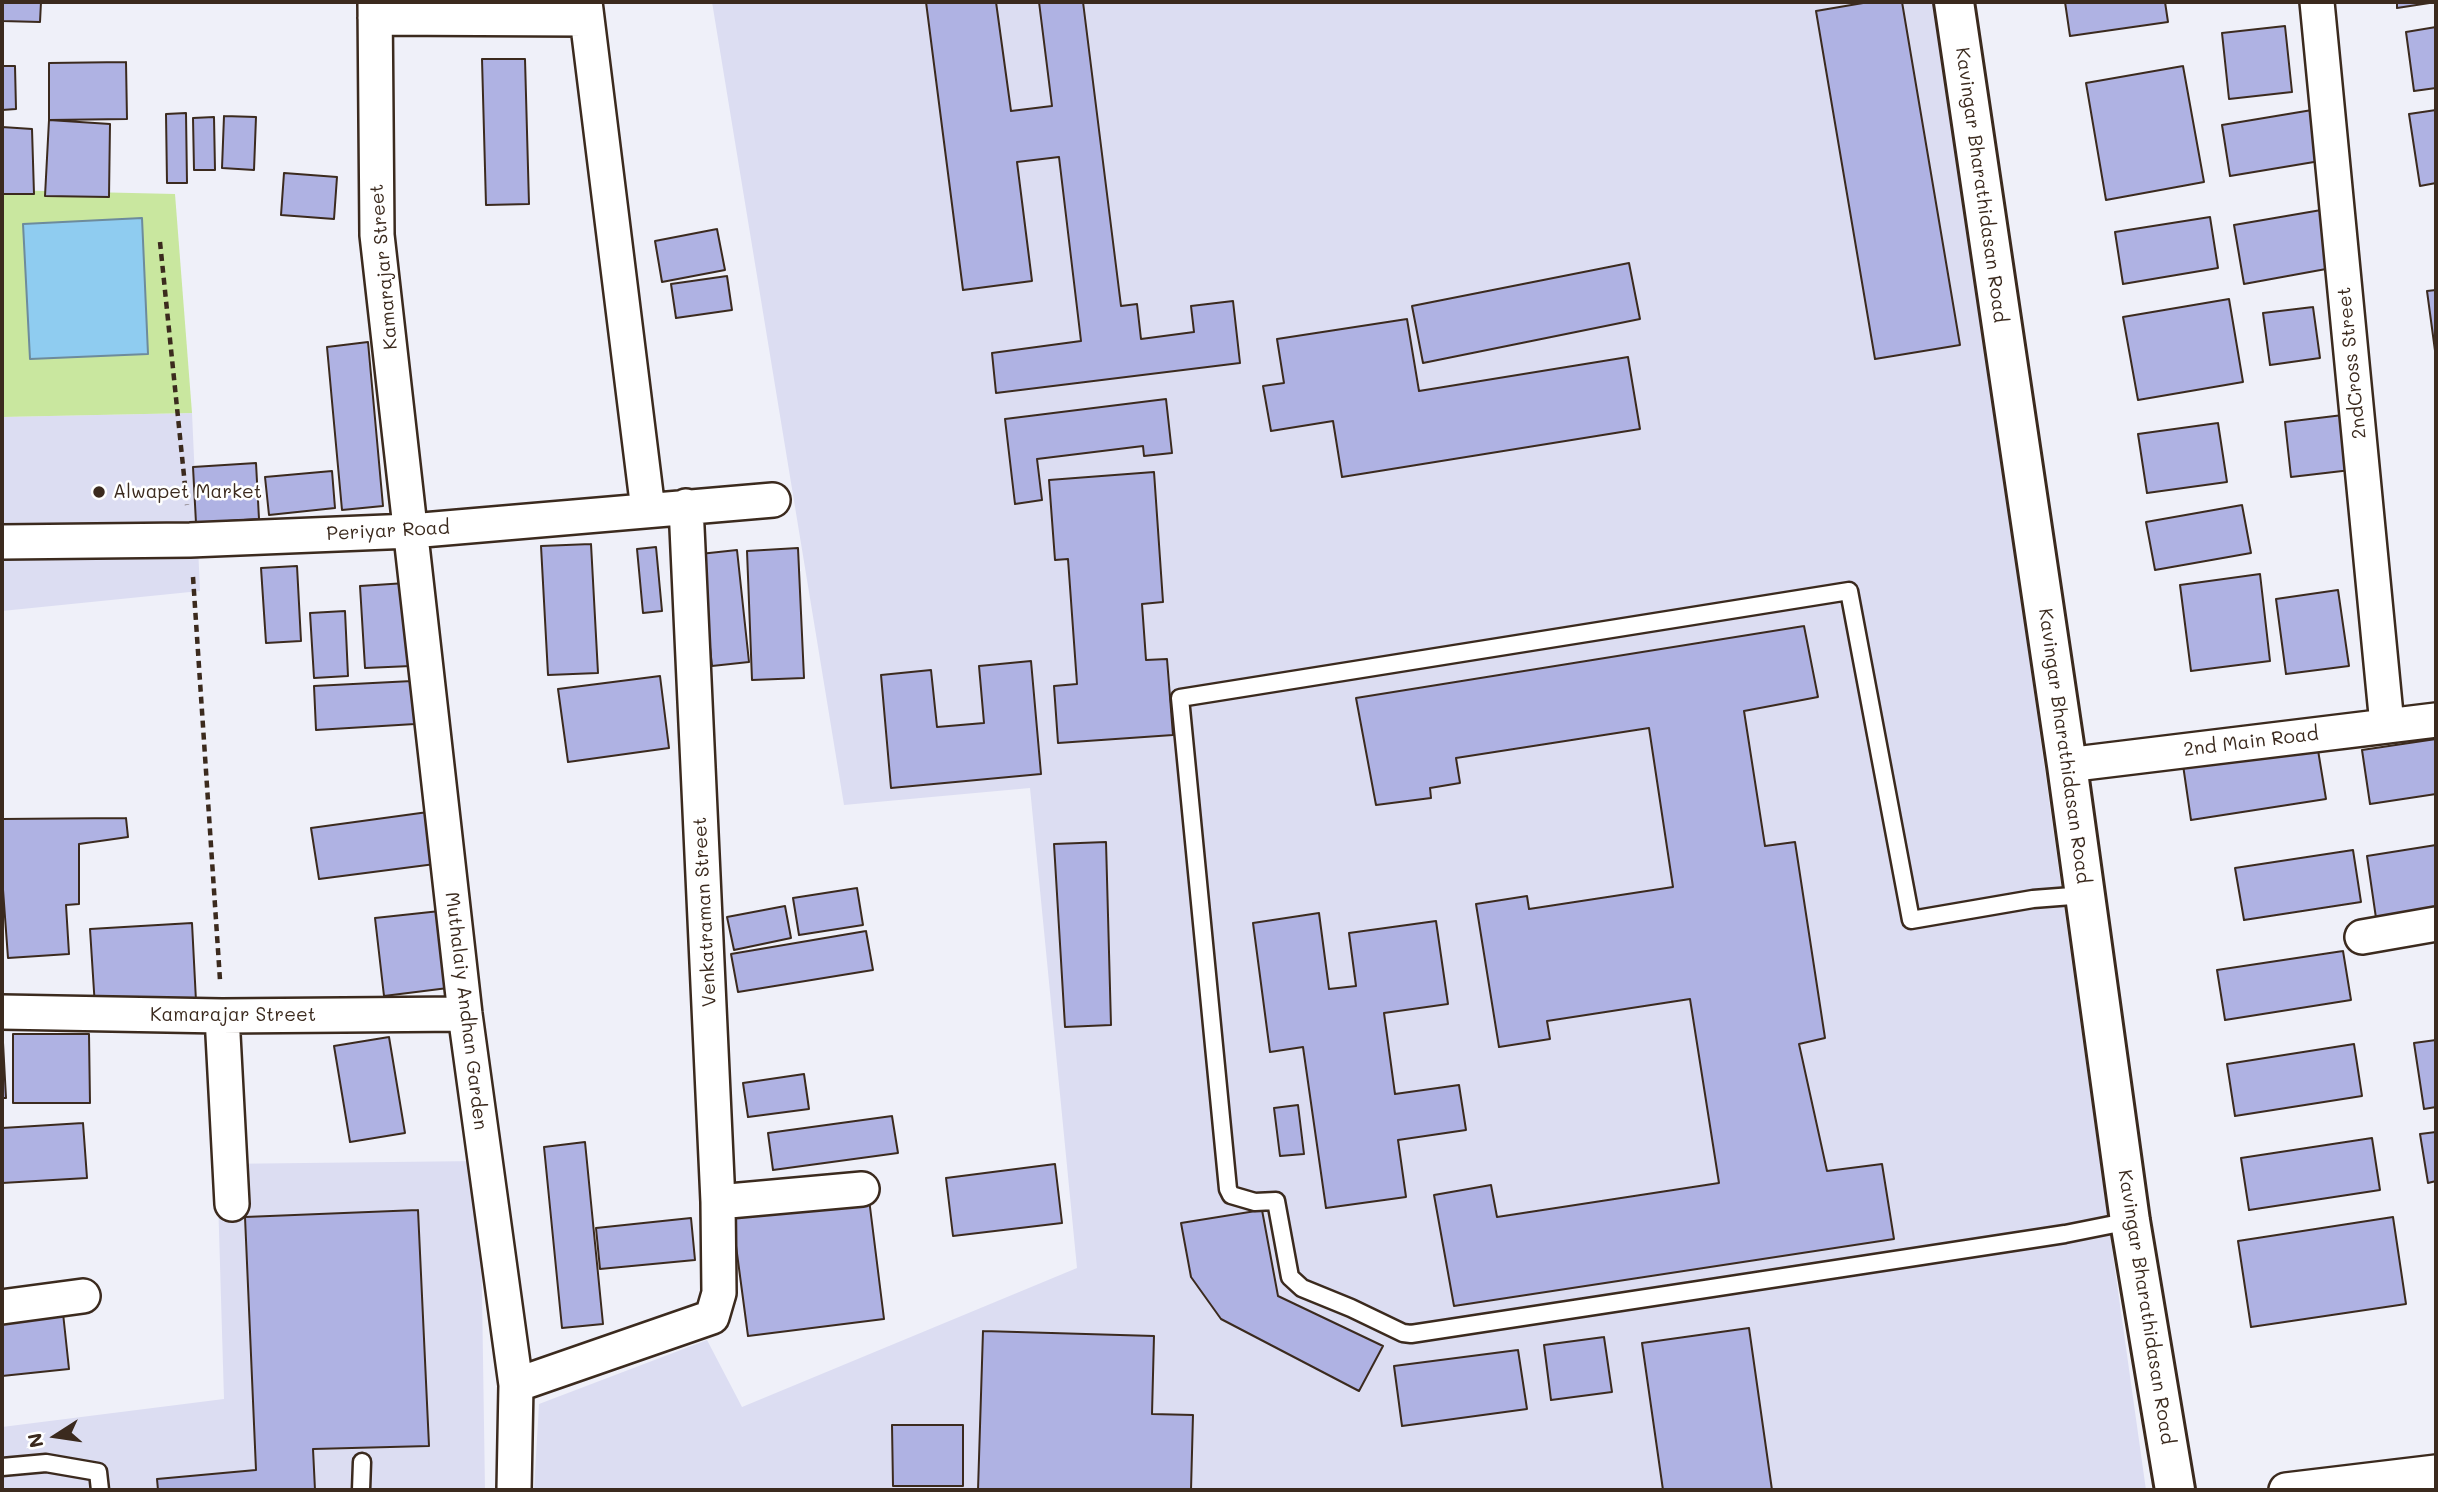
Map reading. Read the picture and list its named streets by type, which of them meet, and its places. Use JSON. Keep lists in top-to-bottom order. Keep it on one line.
{"streets":{"main road":["Kavingar Bharathidasan Road"],"street":["Kamarajar Street","2ndCross Street","Periyar Road","2nd Main Road","Venkatraman Street","Muthalaiy Andhan Garden"]},"crossings":[["Kavingar Bharathidasan Road","2nd Main Road"],["Kamarajar Street","Periyar Road"],["Kamarajar Street","Muthalaiy Andhan Garden"],["2ndCross Street","2nd Main Road"],["Periyar Road","Venkatraman Street"],["Periyar Road","Muthalaiy Andhan Garden"],["Venkatraman Street","Muthalaiy Andhan Garden"]],"places":["Alwapet Market"],"north":"left"}
